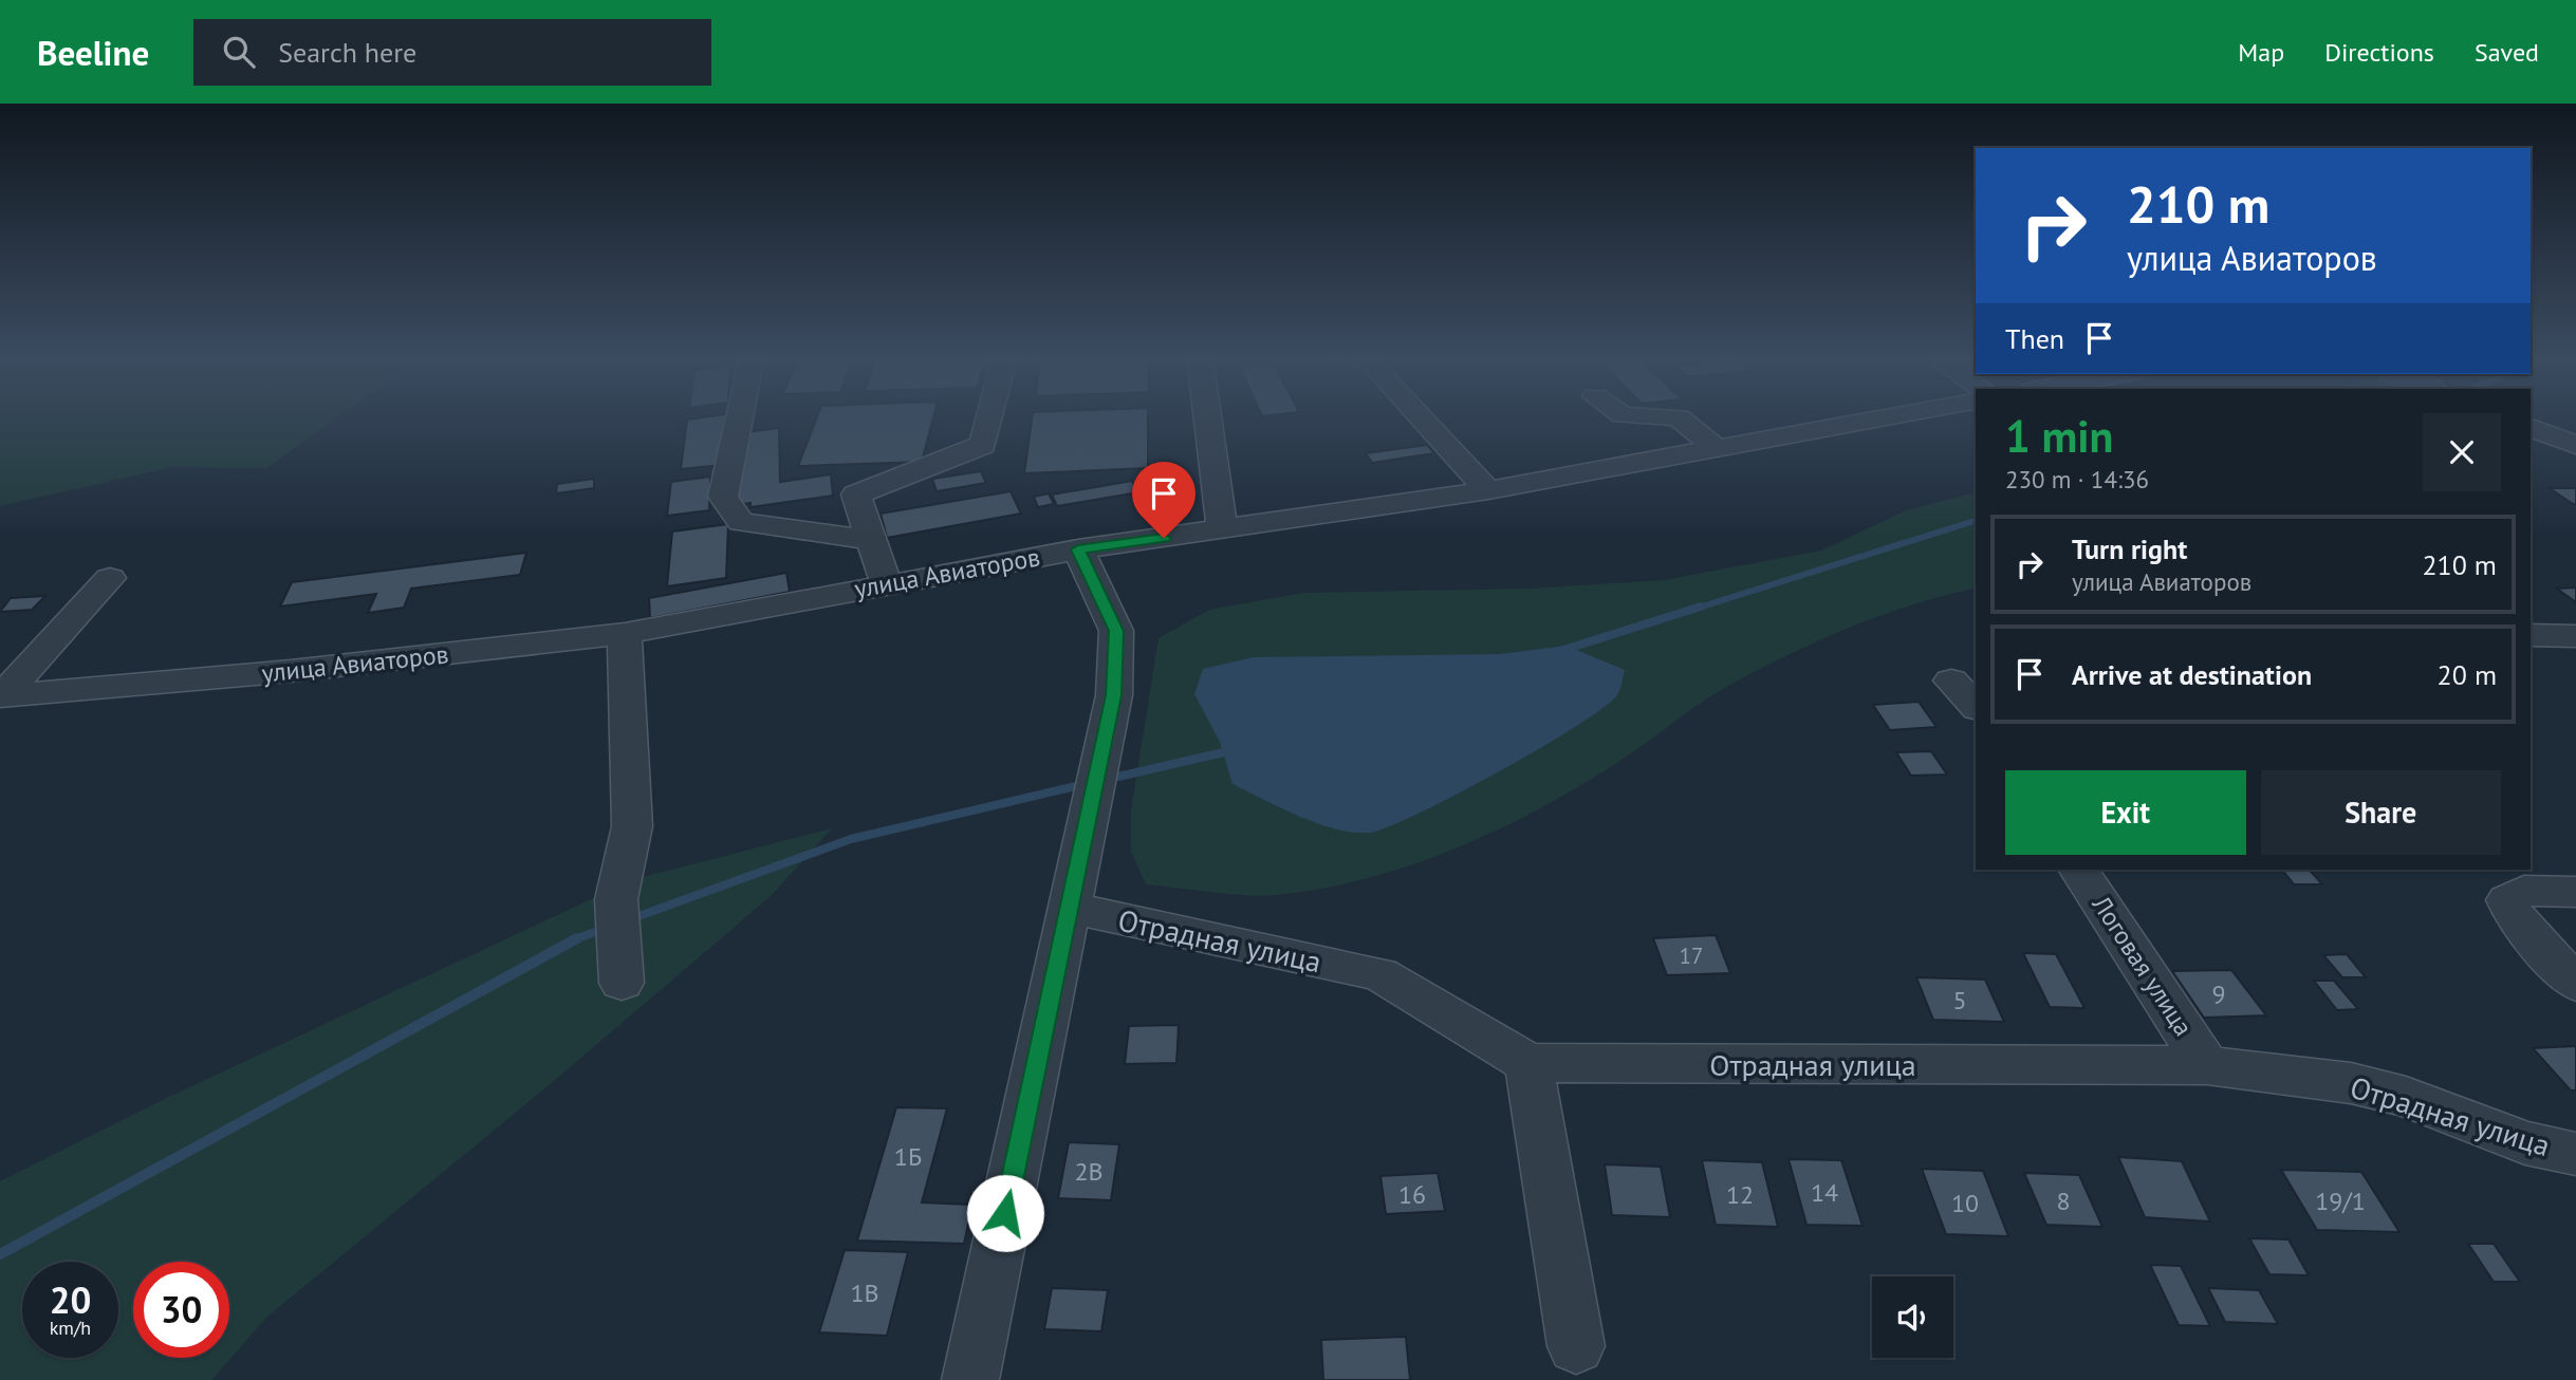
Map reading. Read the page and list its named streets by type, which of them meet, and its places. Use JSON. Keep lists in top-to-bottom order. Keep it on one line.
{"streets":{"street":["улица Авиаторов","Отрадная улица","Логовая улица"]},"crossings":[["Отрадная улица","Логовая улица"]],"house_numbers":["17","9","5","1Б","2В","14","16","12","8","19/1","10","1В"],"page":{"header":"Beeline","search":"Search here","nav":["Map","Directions","Saved"],"turn":["210 m","улица Авиаторов"],"then":"Then","heading":["1 min","230 m · 14:36"],"list":[{"name":"Turn right","note":"улица Авиаторов","value":"210 m"},{"name":"Arrive at destination","value":"20 m"}],"buttons":["Exit","Share"],"speed":"20 km/h","limit":"30"}}
